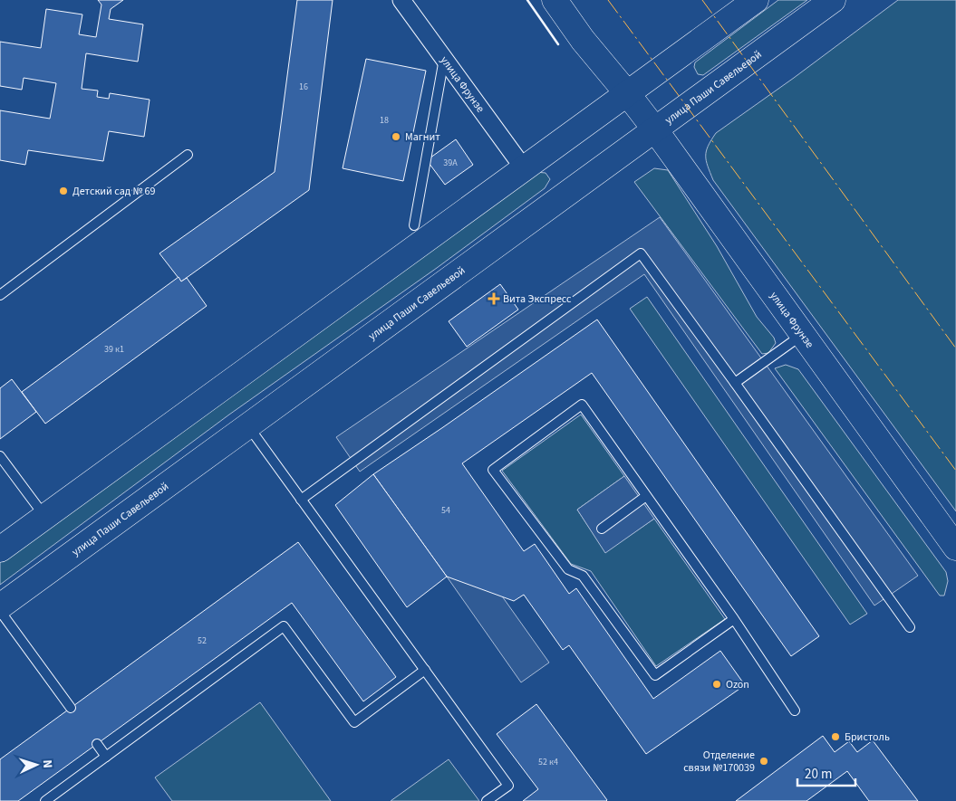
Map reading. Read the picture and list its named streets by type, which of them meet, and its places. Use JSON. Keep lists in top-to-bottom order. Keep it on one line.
{"streets":{"main road":["улица Фрунзе","улица Паши Савельевой"]},"crossings":[["улица Фрунзе","улица Паши Савельевой"]],"places":{"other":["Магнит","Детский сад № 69","Ozon","Бристоль","Отделение связи №170039"],"health":["Вита Экспресс"]},"house_numbers":["16","18","39А","39 к1","54","52","52 к4"],"scale_bar":"20 m","north":"right"}
